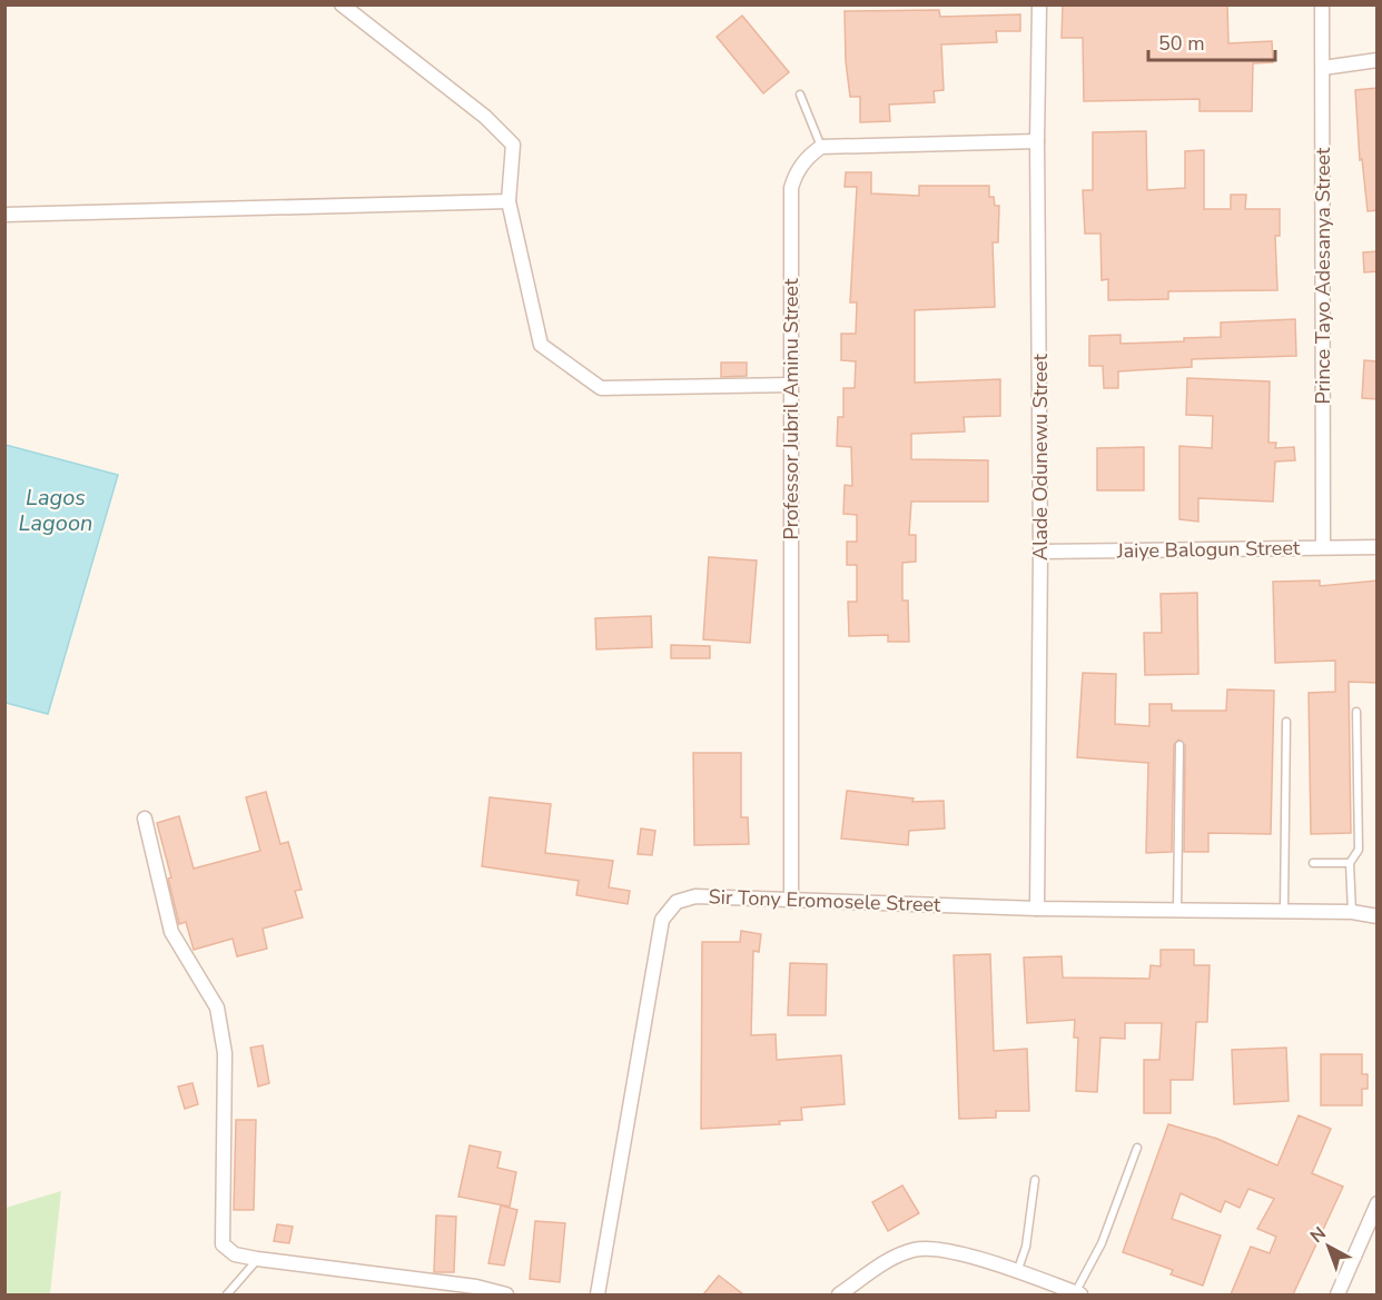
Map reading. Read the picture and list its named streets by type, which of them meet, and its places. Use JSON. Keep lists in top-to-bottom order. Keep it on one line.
{"streets":{"street":["Prince Tayo Adesanya Street","Professor Jubril Aminu Street","Alade Odunewu Street","Jaiye Balogun Street","Sir Tony Eromosele Street"]},"crossings":[["Prince Tayo Adesanya Street","Jaiye Balogun Street"],["Professor Jubril Aminu Street","Sir Tony Eromosele Street"],["Alade Odunewu Street","Jaiye Balogun Street"],["Alade Odunewu Street","Sir Tony Eromosele Street"]],"water":["Lagos Lagoon"],"scale_bar":"50 m","north":"top left"}
